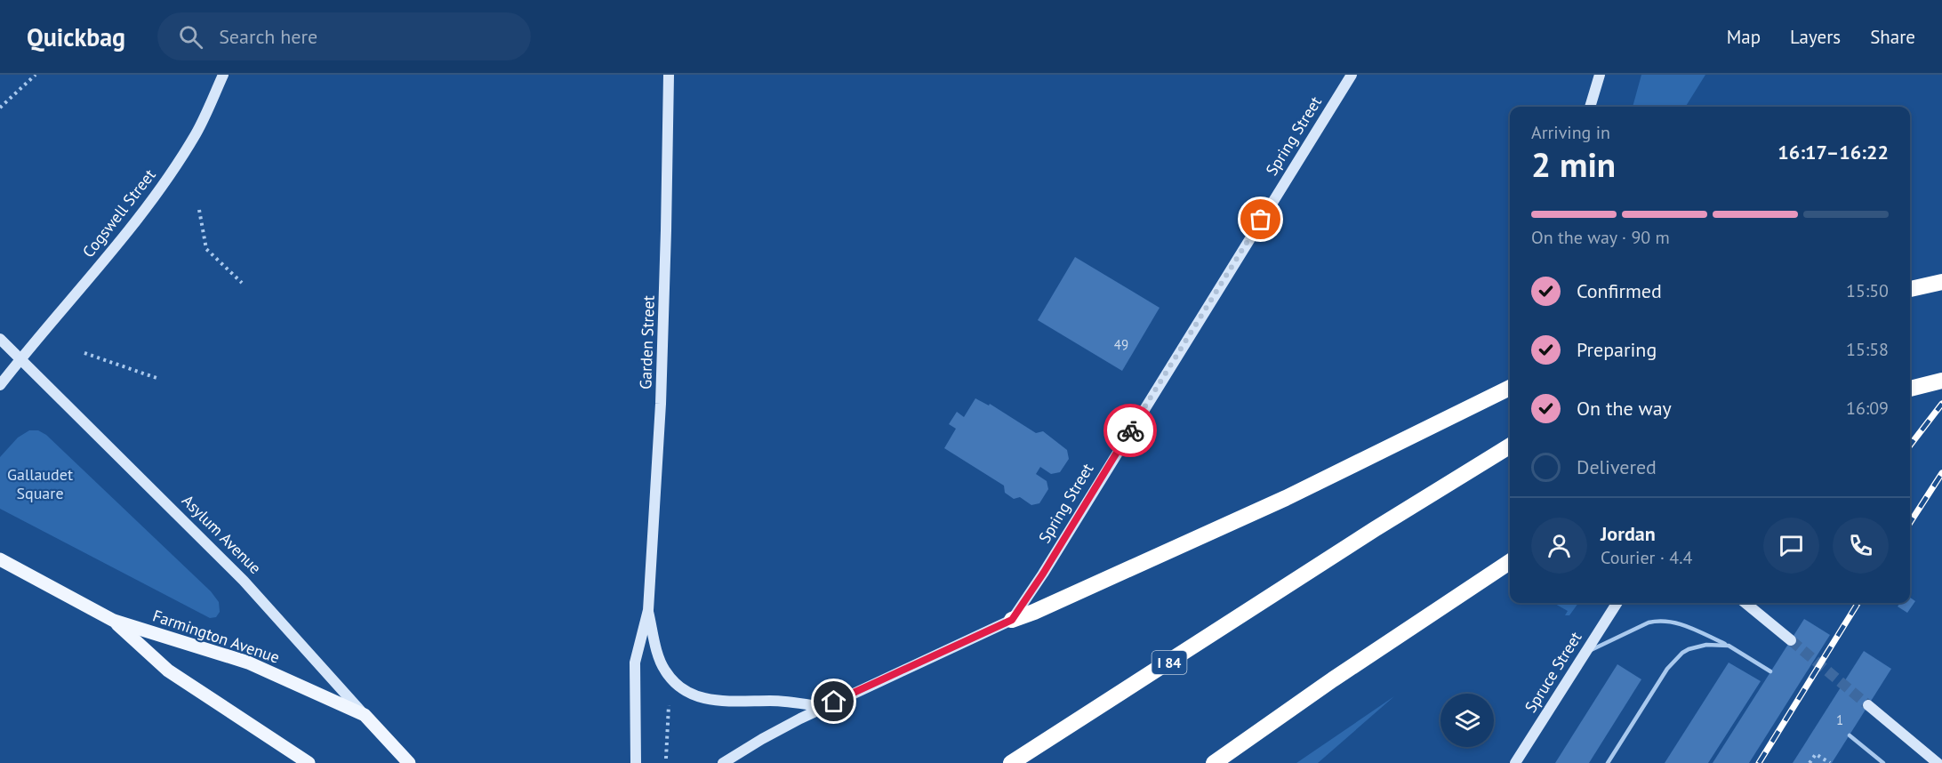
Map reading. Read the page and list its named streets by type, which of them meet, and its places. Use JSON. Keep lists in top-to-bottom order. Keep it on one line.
{"streets":{"highway":["I 84"],"main road":["Asylum Avenue","Farmington Avenue"],"street":["Spring Street","Cogswell Street","Garden Street","Spruce Street"]},"crossings":[["Cogswell Street","Asylum Avenue"],["Asylum Avenue","Farmington Avenue"]],"parks":["Gallaudet Square"],"house_numbers":["49","1"],"page":{"header":"Quickbag","search":"Search here","nav":["Map","Layers","Share"],"heading":["2 min","Arriving in","16:17–16:22"],"panel":["Jordan","Courier · 4.4"],"bar":"On the way · 90 m","list":[["Confirmed","15:50"],["Preparing","15:58"],["On the way","16:09"],"Delivered"]}}
